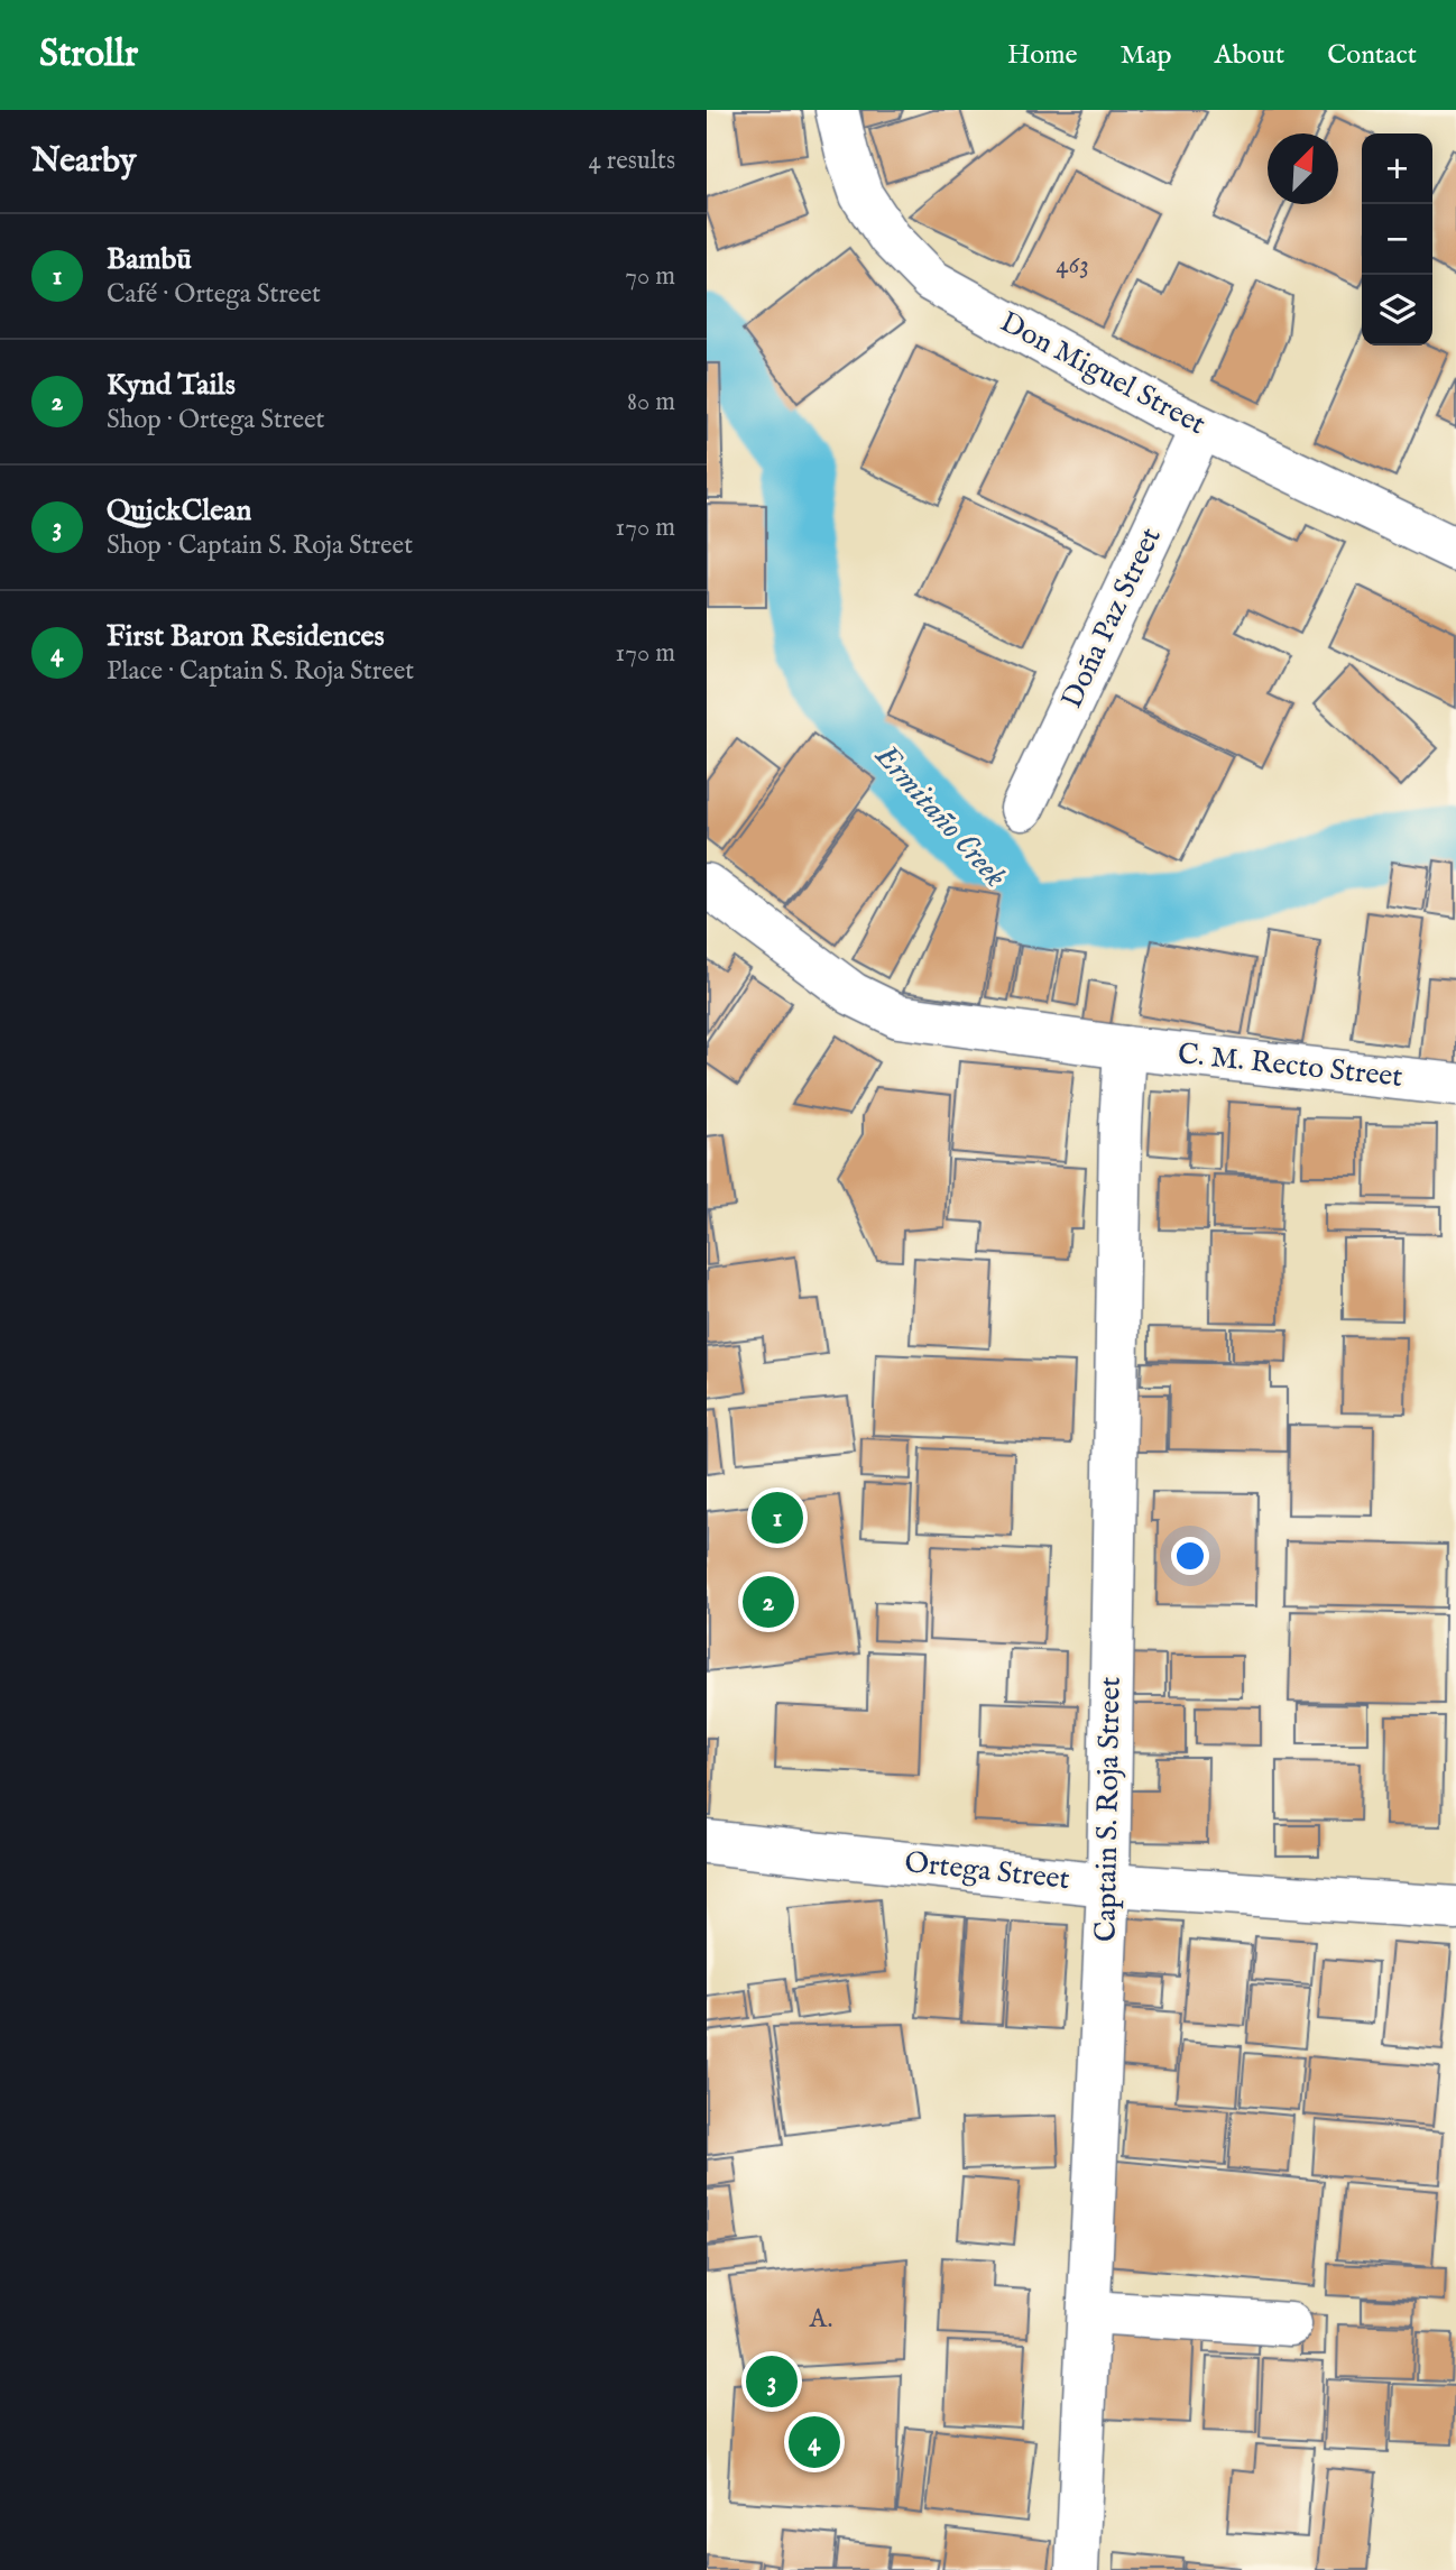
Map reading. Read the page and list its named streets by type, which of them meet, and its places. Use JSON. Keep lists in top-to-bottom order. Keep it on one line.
{"streets":{"street":["Don Miguel Street","Doña Paz Street","C. M. Recto Street","Captain S. Roja Street","Ortega Street"]},"crossings":[["Don Miguel Street","Doña Paz Street"],["C. M. Recto Street","Captain S. Roja Street"],["Captain S. Roja Street","Ortega Street"]],"water":["Ermitaño Creek"],"house_numbers":["463","A."],"north":"top right","page":{"header":"Strollr","nav":["Home","Map","About","Contact"],"heading":["Nearby","4 results"],"map_buttons":["+","−"],"list":[{"mark":"1","name":"Bambū","note":"Café · Ortega Street","value":"70 m"},{"mark":"2","name":"Kynd Tails","note":"Shop · Ortega Street","value":"80 m"},{"mark":"3","name":"QuickClean","note":"Shop · Captain S. Roja Street","value":"170 m"},{"mark":"4","name":"First Baron Residences","note":"Place · Captain S. Roja Street","value":"170 m"}],"pins":["1","2","3","4"]}}
